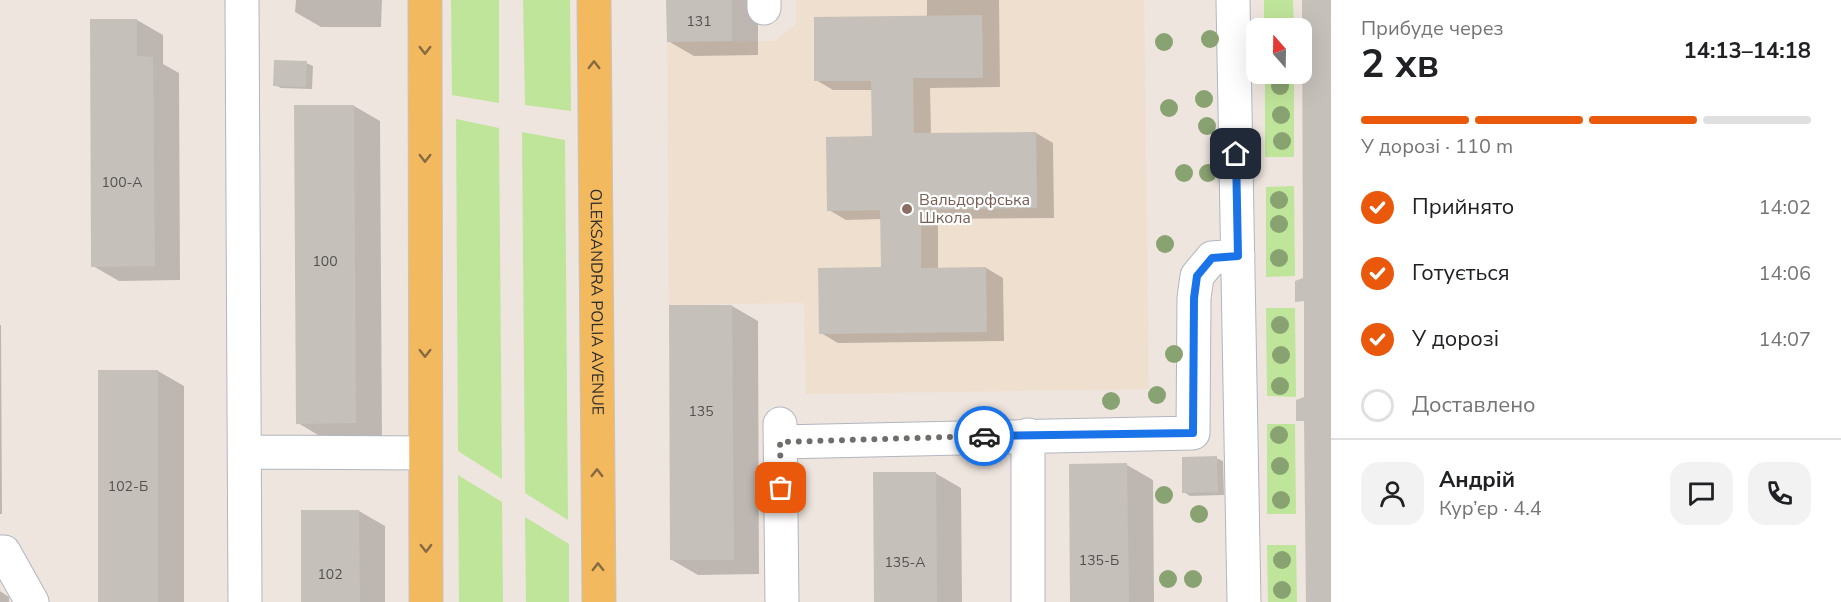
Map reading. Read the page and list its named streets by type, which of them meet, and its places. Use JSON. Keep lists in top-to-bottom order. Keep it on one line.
{"streets":{"main road":["OLEKSANDRA POLIA AVENUE"]},"places":["Вальдорфська Школа"],"house_numbers":["131","100-А","100","135","102-Б","135-Б","135-А","102"],"north":"top","page":{"heading":["2 хв","Прибуде через","14:13–14:18"],"panel":["Андрій","Кур’єр · 4.4"],"bar":"У дорозі · 110 m","list":[["Прийнято","14:02"],["Готується","14:06"],["У дорозі","14:07"],"Доставлено"]}}
